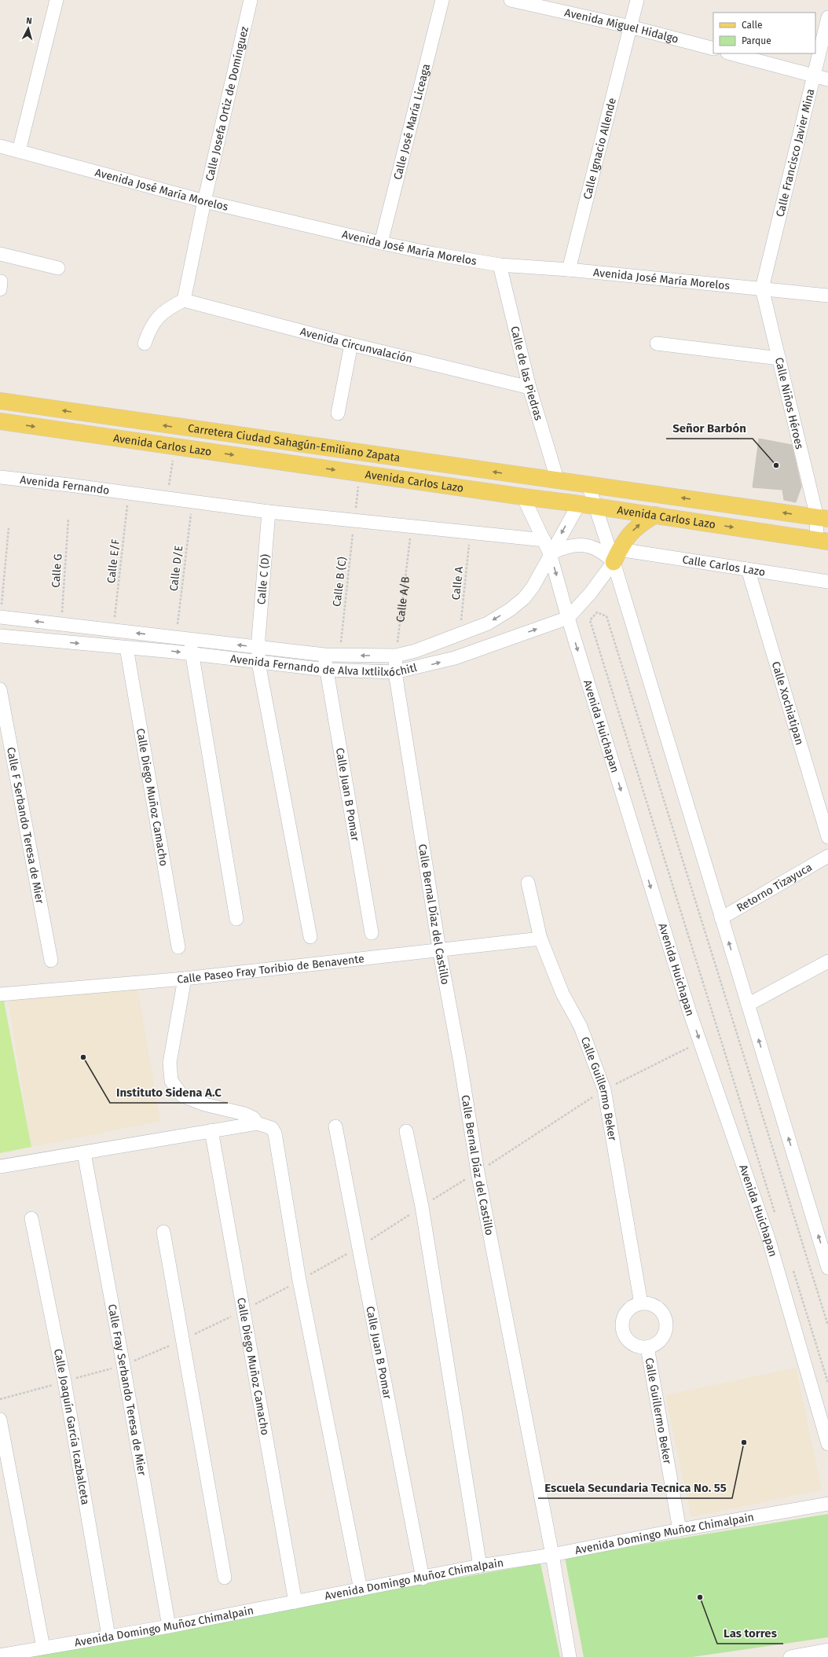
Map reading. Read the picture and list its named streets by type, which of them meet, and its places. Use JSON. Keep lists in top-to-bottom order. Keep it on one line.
{"streets":{"main road":["Carretera Ciudad Sahagún-Emiliano Zapata","Avenida Carlos Lazo"],"street":["Avenida Miguel Hidalgo","Calle Josefa Ortiz de Domínguez","Calle José María Liceaga","Calle Ignacio Allende","Calle Francisco Javier Mina","Avenida José María Morelos","Avenida Circunvalación","Calle de las Piedras","Calle Niños Héroes","Avenida Fernando","Calle Carlos Lazo","Calle C (D)","Avenida Fernando de Alva Ixtlilxóchitl","Calle Xochiatipan","Avenida Huichapan","Calle Juan B Pomar","Calle Diego Muñoz Camacho","Calle F Serbando Teresa de Mier","Retorno Tizayuca","Calle Bernal Díaz del Castillo","Calle Paseo Fray Toribio de Benavente","Calle Guillermo Beker","Calle Fray Serbando Teresa de Mier","Calle Joaquín García Icazbalceta","Avenida Domingo Muñoz Chimalpain"],"path":["Calle E/F","Calle D/E","Calle G","Calle B (C)","Calle A","Calle A/B"]},"crossings":[["Avenida Miguel Hidalgo","Calle Ignacio Allende"],["Calle Josefa Ortiz de Domínguez","Avenida José María Morelos"],["Calle Josefa Ortiz de Domínguez","Avenida Circunvalación"],["Calle José María Liceaga","Avenida José María Morelos"],["Calle Ignacio Allende","Avenida José María Morelos"],["Calle Francisco Javier Mina","Avenida José María Morelos"],["Calle Francisco Javier Mina","Calle Niños Héroes"],["Avenida José María Morelos","Calle de las Piedras"],["Avenida José María Morelos","Calle Niños Héroes"],["Avenida Circunvalación","Calle de las Piedras"],["Calle de las Piedras","Carretera Ciudad Sahagún-Emiliano Zapata"],["Calle Niños Héroes","Avenida Carlos Lazo"],["Carretera Ciudad Sahagún-Emiliano Zapata","Avenida Carlos Lazo"],["Avenida Carlos Lazo","Avenida Fernando de Alva Ixtlilxóchitl"],["Avenida Carlos Lazo","Avenida Huichapan"],["Avenida Fernando","Calle E/F"],["Avenida Fernando","Calle D/E"],["Avenida Fernando","Calle C (D)"],["Avenida Fernando","Calle B (C)"],["Avenida Fernando","Calle A"],["Avenida Fernando","Calle A/B"],["Avenida Fernando","Avenida Huichapan"],["Calle E/F","Avenida Fernando de Alva Ixtlilxóchitl"],["Calle Carlos Lazo","Avenida Fernando de Alva Ixtlilxóchitl"],["Calle Carlos Lazo","Calle Xochiatipan"],["Calle D/E","Avenida Fernando de Alva Ixtlilxóchitl"],["Calle G","Avenida Fernando de Alva Ixtlilxóchitl"],["Calle C (D)","Avenida Fernando de Alva Ixtlilxóchitl"],["Calle B (C)","Avenida Fernando de Alva Ixtlilxóchitl"],["Calle A","Avenida Fernando de Alva Ixtlilxóchitl"],["Calle A/B","Avenida Fernando de Alva Ixtlilxóchitl"],["Avenida Fernando de Alva Ixtlilxóchitl","Avenida Huichapan"],["Avenida Fernando de Alva Ixtlilxóchitl","Calle Juan B Pomar"],["Avenida Fernando de Alva Ixtlilxóchitl","Calle Diego Muñoz Camacho"],["Avenida Fernando de Alva Ixtlilxóchitl","Calle Bernal Díaz del Castillo"],["Calle Juan B Pomar","Avenida Domingo Muñoz Chimalpain"],["Calle Diego Muñoz Camacho","Avenida Domingo Muñoz Chimalpain"],["Calle Bernal Díaz del Castillo","Calle Paseo Fray Toribio de Benavente"],["Calle Bernal Díaz del Castillo","Avenida Domingo Muñoz Chimalpain"],["Calle Paseo Fray Toribio de Benavente","Calle Guillermo Beker"],["Calle Guillermo Beker","Avenida Domingo Muñoz Chimalpain"],["Calle Fray Serbando Teresa de Mier","Avenida Domingo Muñoz Chimalpain"],["Calle Joaquín García Icazbalceta","Avenida Domingo Muñoz Chimalpain"]],"one_way":["Carretera Ciudad Sahagún-Emiliano Zapata"],"places":["Señor Barbón","Instituto Sidena A.C","Escuela Secundaria Tecnica No. 55","Las torres"],"legend":["Calle","Parque"],"north":"top"}
